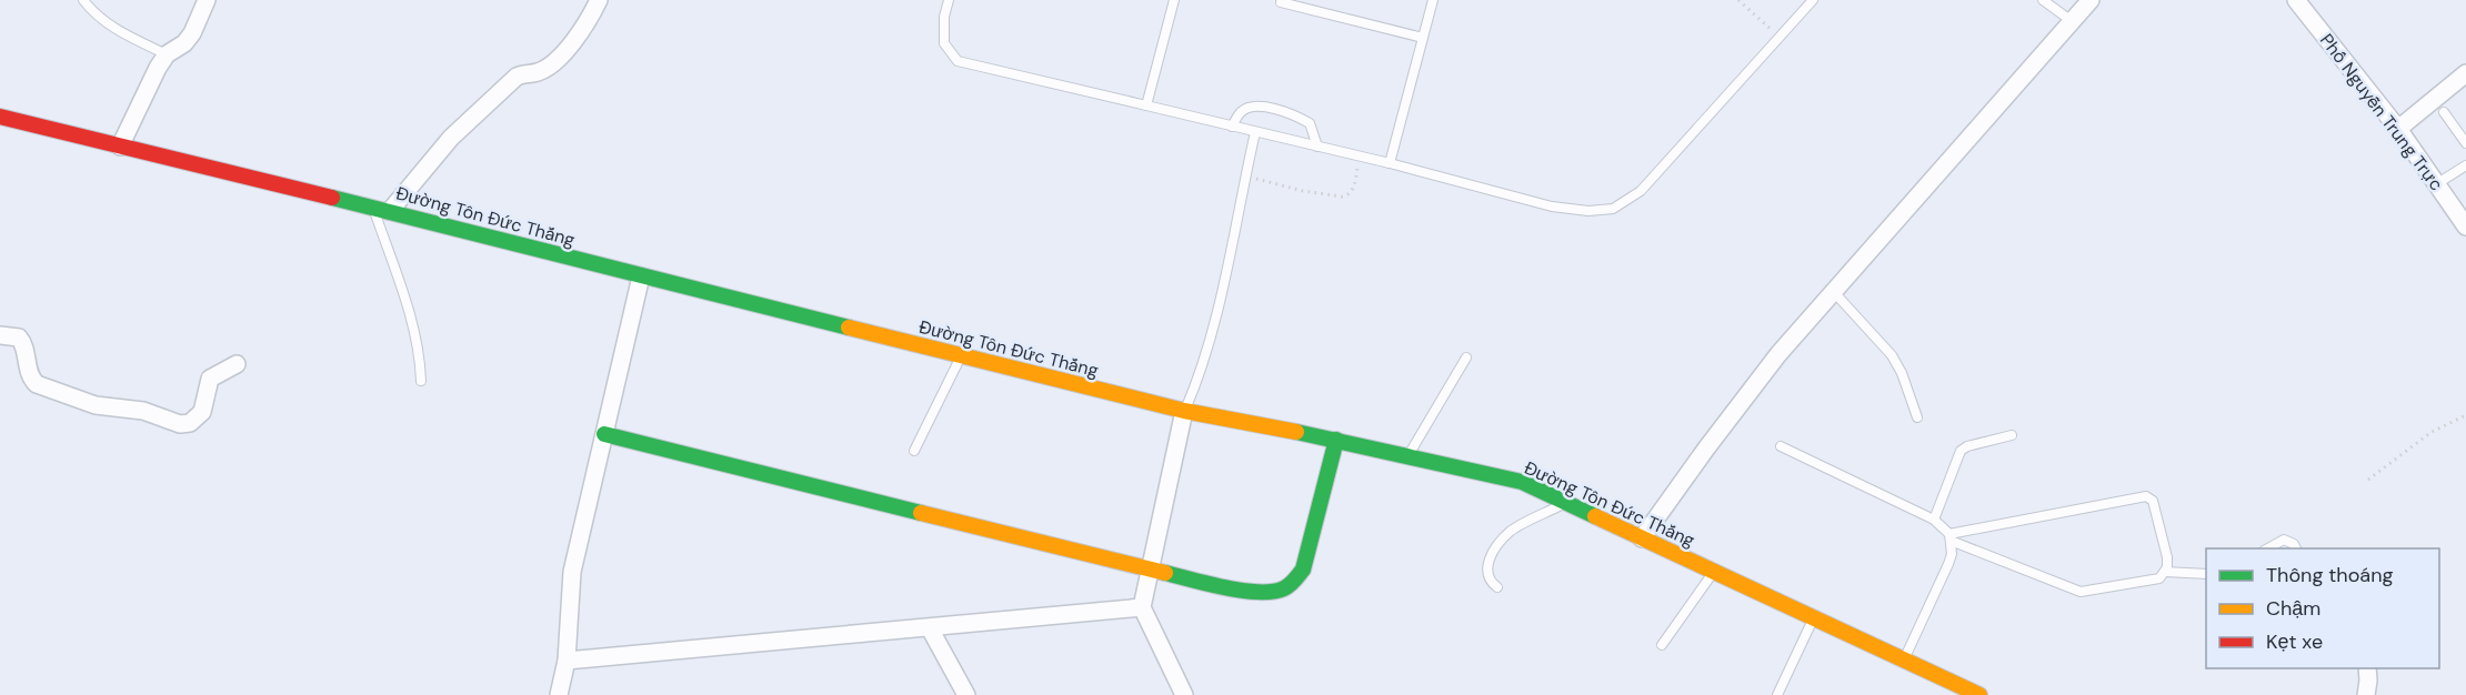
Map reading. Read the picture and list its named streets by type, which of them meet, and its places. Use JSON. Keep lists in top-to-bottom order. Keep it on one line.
{"streets":{"main road":["Đường Tôn Đức Thắng"],"street":["Phố Nguyễn Trung Trực"]},"legend":["Thông thoáng","Chậm","Kẹt xe"]}
